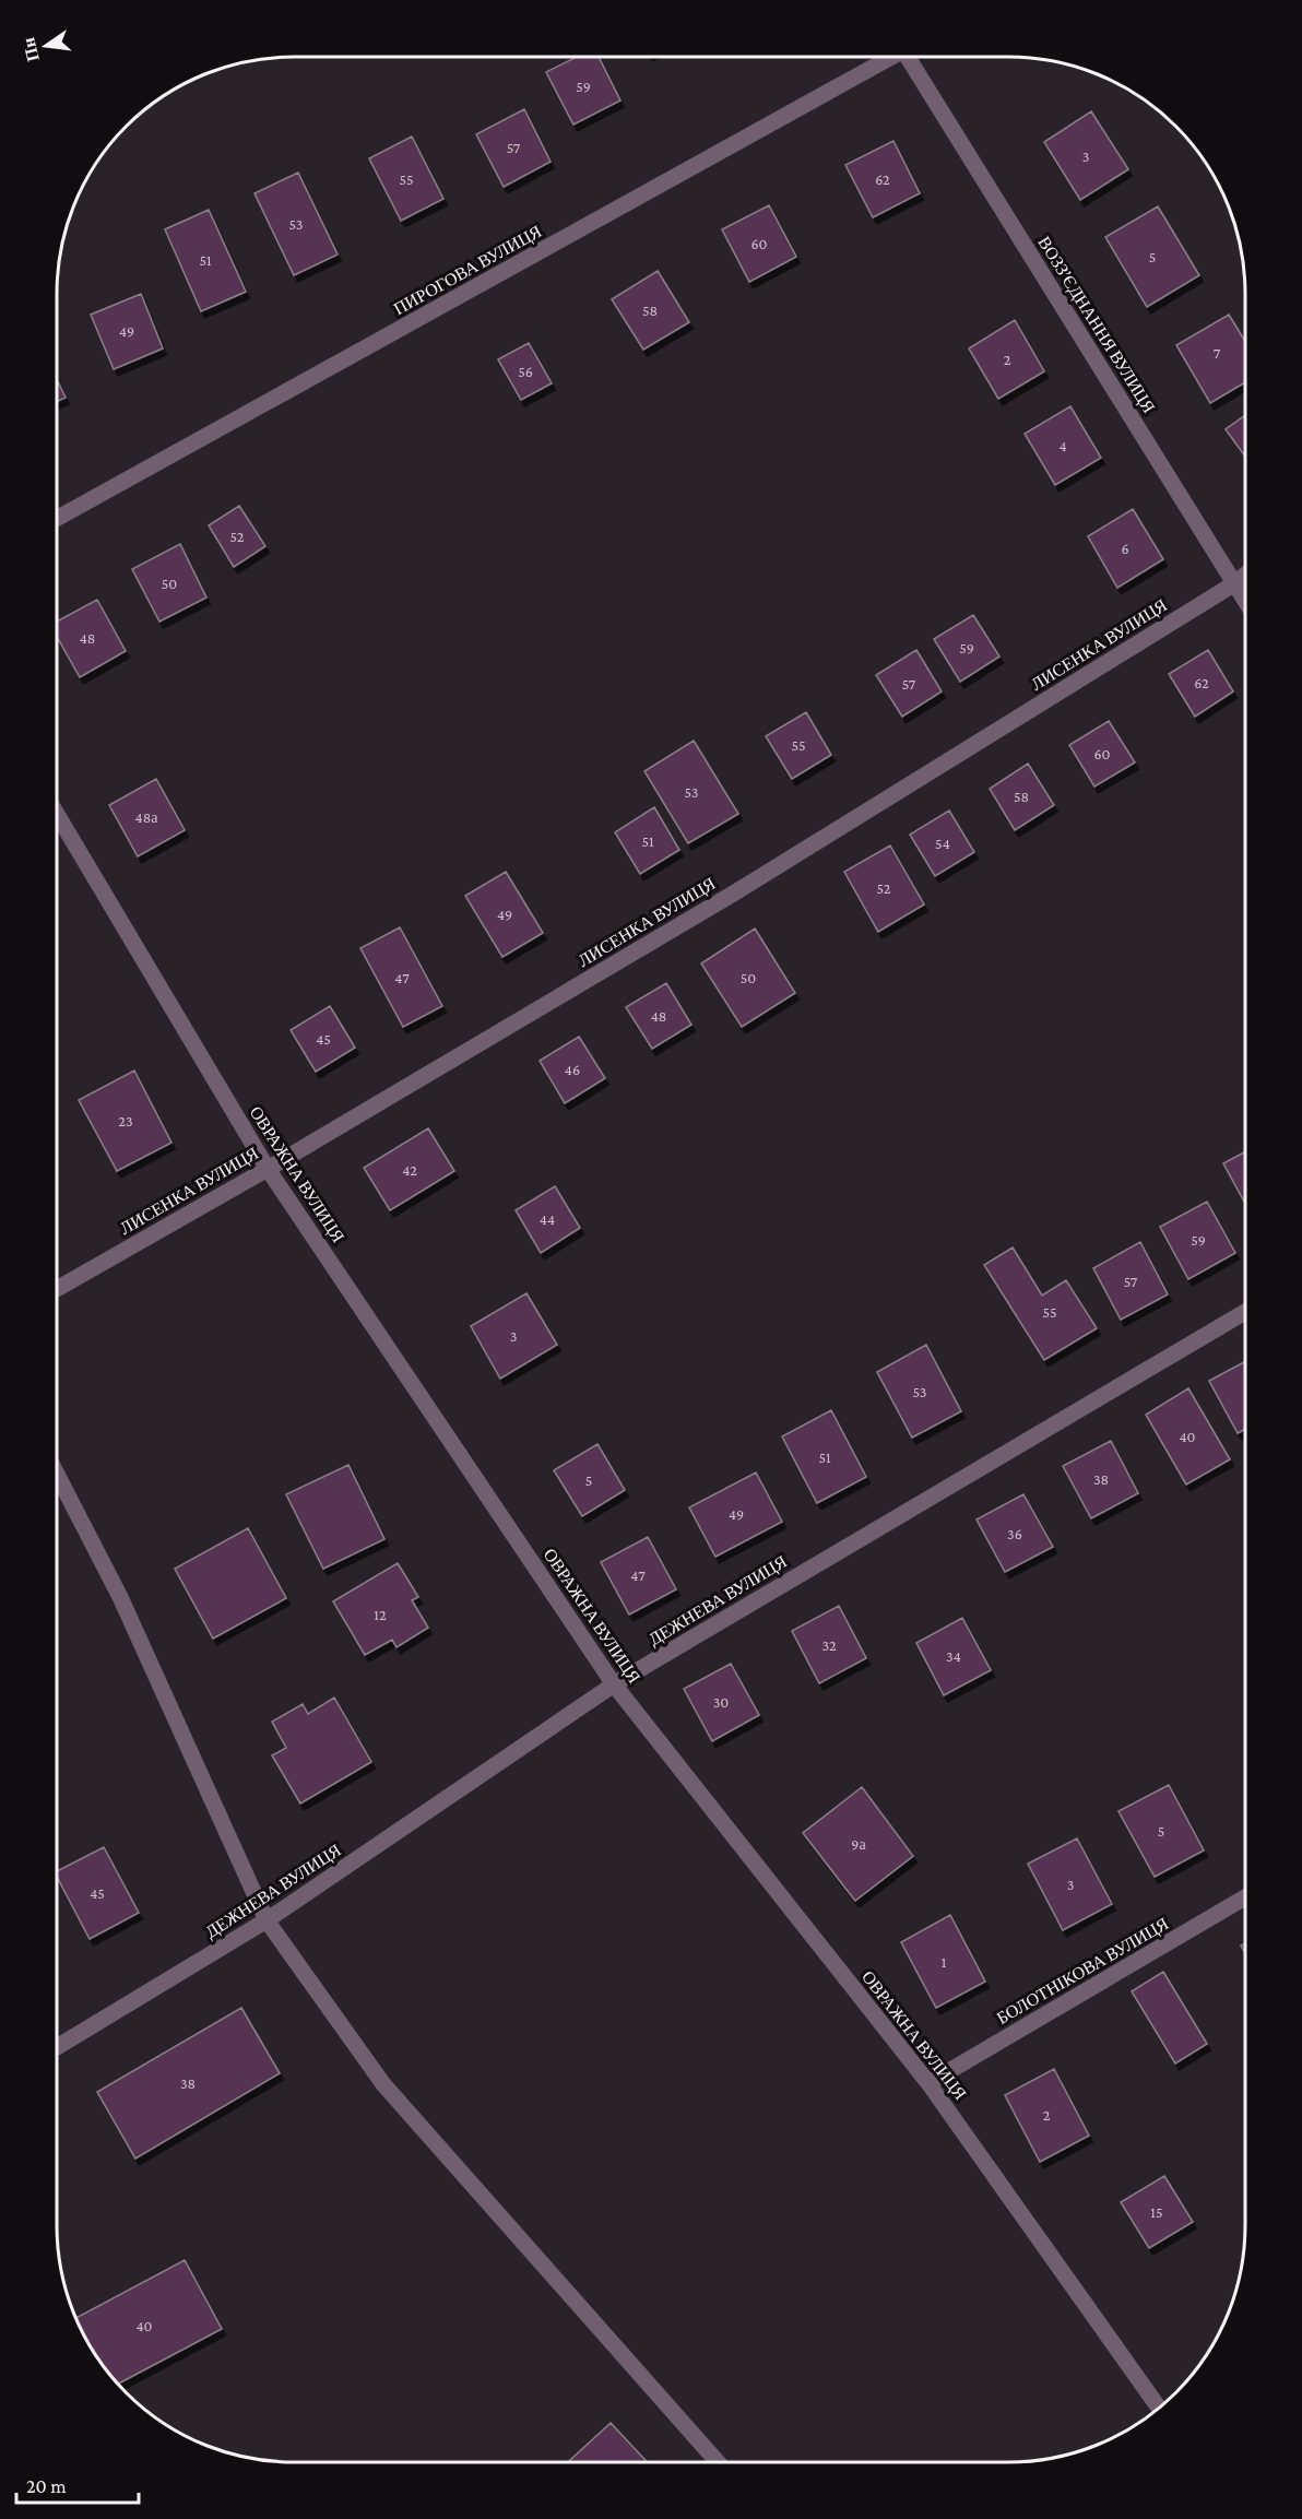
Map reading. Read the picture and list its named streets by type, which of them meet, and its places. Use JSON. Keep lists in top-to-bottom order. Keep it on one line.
{"streets":{"street":["ПИРОГОВА ВУЛИЦЯ","ВОЗЗ’ЄДНАННЯ ВУЛИЦЯ","ЛИСЕНКА ВУЛИЦЯ","ОВРАЖНА ВУЛИЦЯ","ДЕЖНЕВА ВУЛИЦЯ","БОЛОТНІКОВА ВУЛИЦЯ"]},"crossings":[["ВОЗЗ’ЄДНАННЯ ВУЛИЦЯ","ЛИСЕНКА ВУЛИЦЯ"],["ЛИСЕНКА ВУЛИЦЯ","ОВРАЖНА ВУЛИЦЯ"],["ОВРАЖНА ВУЛИЦЯ","ДЕЖНЕВА ВУЛИЦЯ"],["ОВРАЖНА ВУЛИЦЯ","БОЛОТНІКОВА ВУЛИЦЯ"]],"house_numbers":["59","57","3","55","62","53","60","5","51","58","49","7","2","56","4","52","6","50","48","59","62","57","55","60","53","58","48а","51","54","52","49","47","50","48","45","46","23","42","44","59","57","55","3","53","40","51","38","5","49","36","47","12","32","34","30","5","9а","3","45","1","38","2","15","40"],"scale_bar":"20 m","north":"left"}
